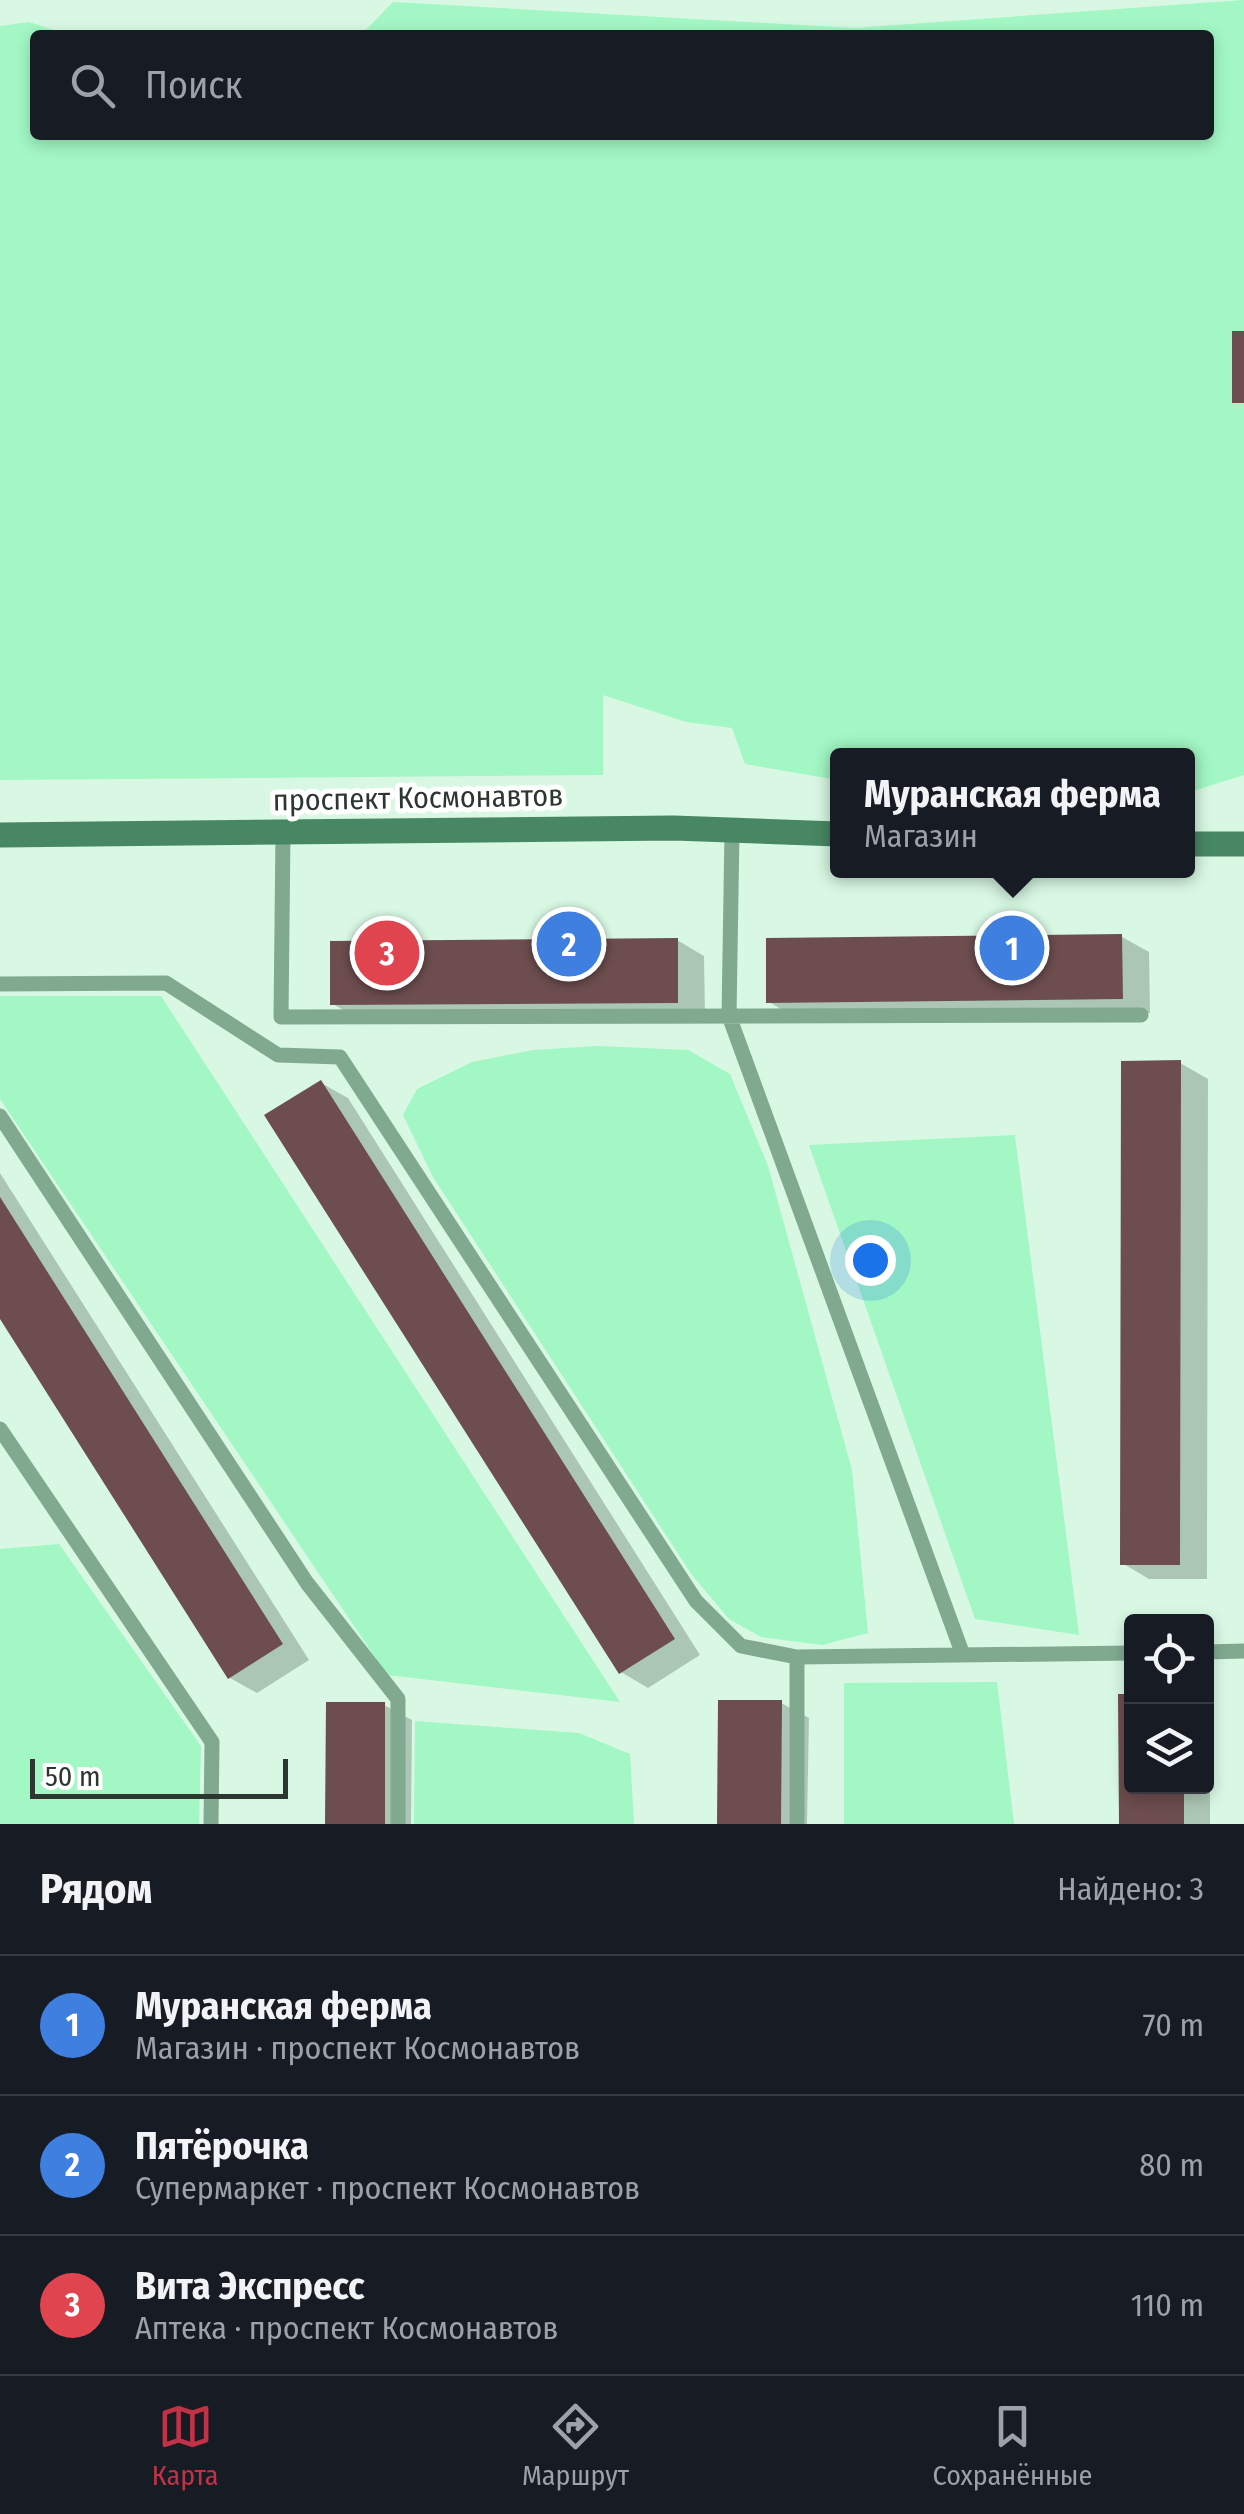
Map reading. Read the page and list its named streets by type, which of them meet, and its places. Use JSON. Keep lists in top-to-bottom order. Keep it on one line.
{"streets":{"main road":["проспект Космонавтов"]},"scale_bar":"50 m","page":{"search":"Поиск","popup":["Муранская ферма","Магазин"],"pins":["2","1","3"],"scale":"50 m","heading":["Рядом","Найдено: 3"],"list":[{"mark":"1","name":"Муранская ферма","note":"Магазин · проспект Космонавтов","value":"70 m"},{"mark":"2","name":"Пятёрочка","note":"Супермаркет · проспект Космонавтов","value":"80 m"},{"mark":"3","name":"Вита Экспресс","note":"Аптека · проспект Космонавтов","value":"110 m"}],"nav":["Карта","Маршрут","Сохранённые"]}}
